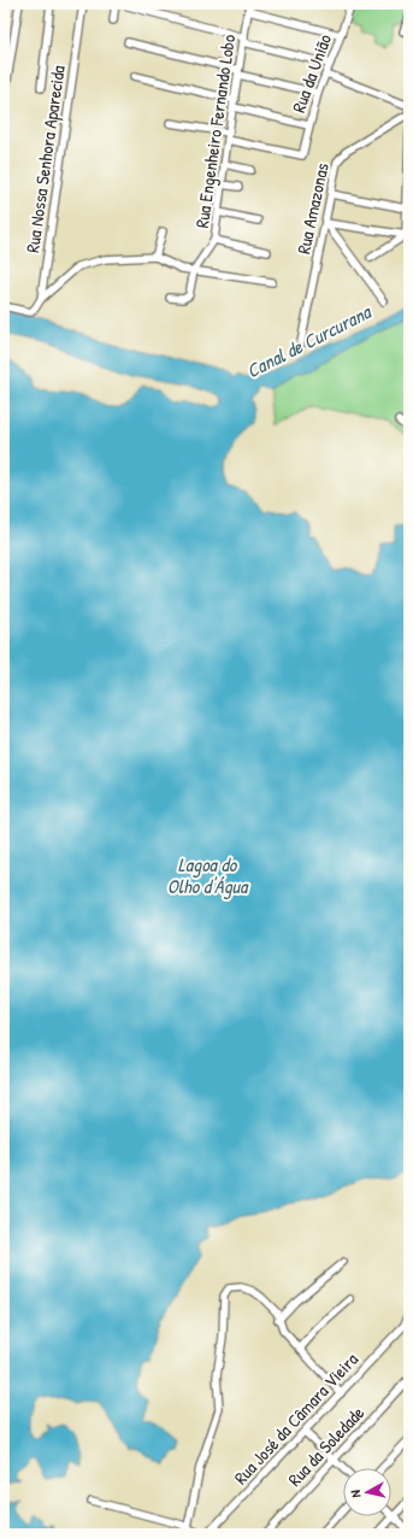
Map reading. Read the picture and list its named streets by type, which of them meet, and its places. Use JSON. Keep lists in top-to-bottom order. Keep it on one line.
{"streets":{"street":["Rua da União","Rua Engenheiro Fernando Lobo","Rua Nossa Senhora Aparecida","Rua Amazonas","Rua José da Câmara Vieira","Rua da Soledade"]},"crossings":[["Rua da União","Rua Engenheiro Fernando Lobo"]],"water":["Canal de Curcurana","Lagoa do Olho d'Água"],"north":"left"}
